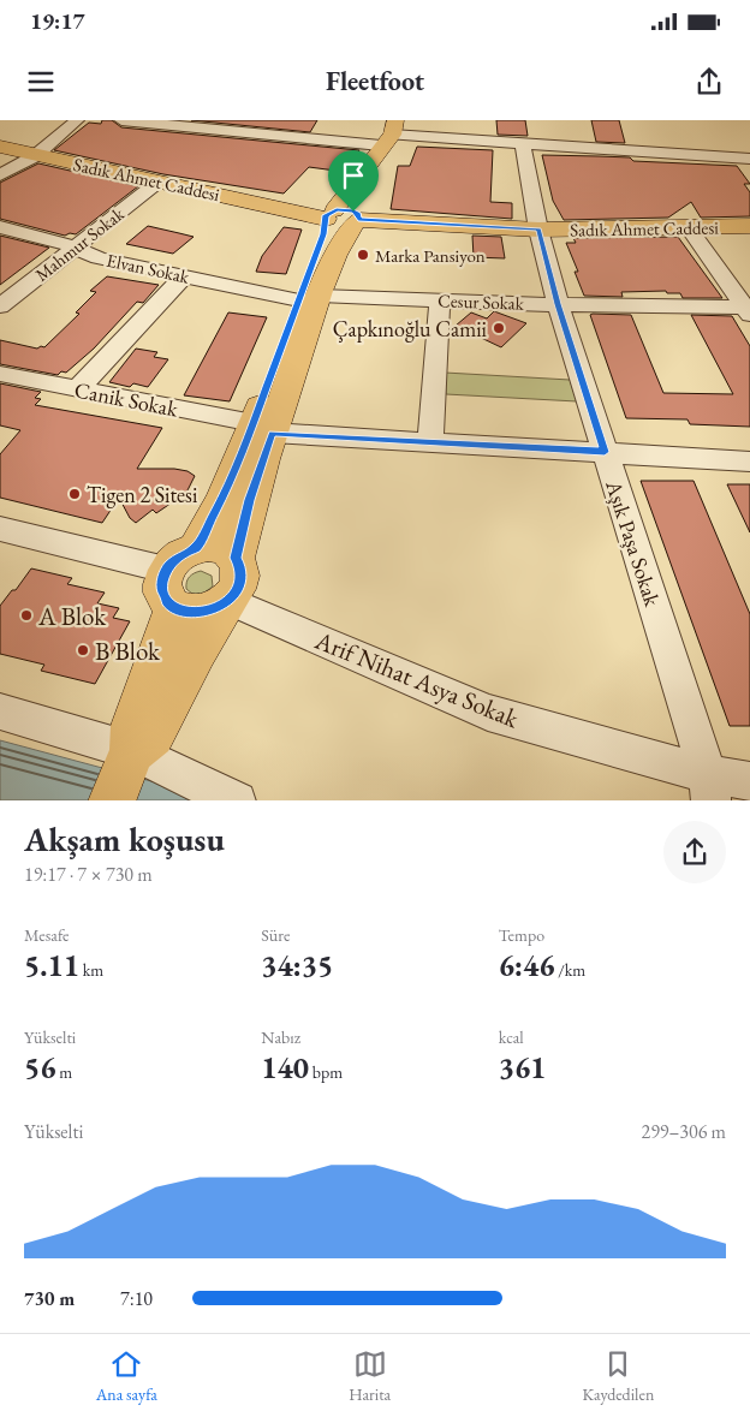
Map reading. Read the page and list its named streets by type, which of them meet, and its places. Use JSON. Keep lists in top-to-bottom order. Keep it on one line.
{"streets":{"main road":["Sadık Ahmet Caddesi"],"street":["Mahmur Sokak","Elvan Sokak","Cesur Sokak","Canik Sokak","Aşık Paşa Sokak","Arif Nihat Asya Sokak"]},"crossings":[["Sadık Ahmet Caddesi","Mahmur Sokak"],["Sadık Ahmet Caddesi","Aşık Paşa Sokak"],["Mahmur Sokak","Elvan Sokak"],["Elvan Sokak","Cesur Sokak"],["Cesur Sokak","Aşık Paşa Sokak"],["Canik Sokak","Aşık Paşa Sokak"],["Aşık Paşa Sokak","Arif Nihat Asya Sokak"]],"places":["Marka Pansiyon","Çapkınoğlu Camii","Tigen 2 Sitesi","A Blok","B Blok"],"page":{"status":"19:17","header":"Fleetfoot","heading":["Akşam koşusu","19:17 · 7 × 730 m"],"stats":[["Mesafe","5.11 km"],["Süre","34:35"],["Tempo","6:46 /km"],["Yükselti","56 m"],["Nabız","140 bpm"],["kcal","361"]],"chart":["Yükselti","299–306 m"],"list":[{"name":"730 m","note":"7:10"}],"tabs":["Ana sayfa","Harita","Kaydedilen"]}}
